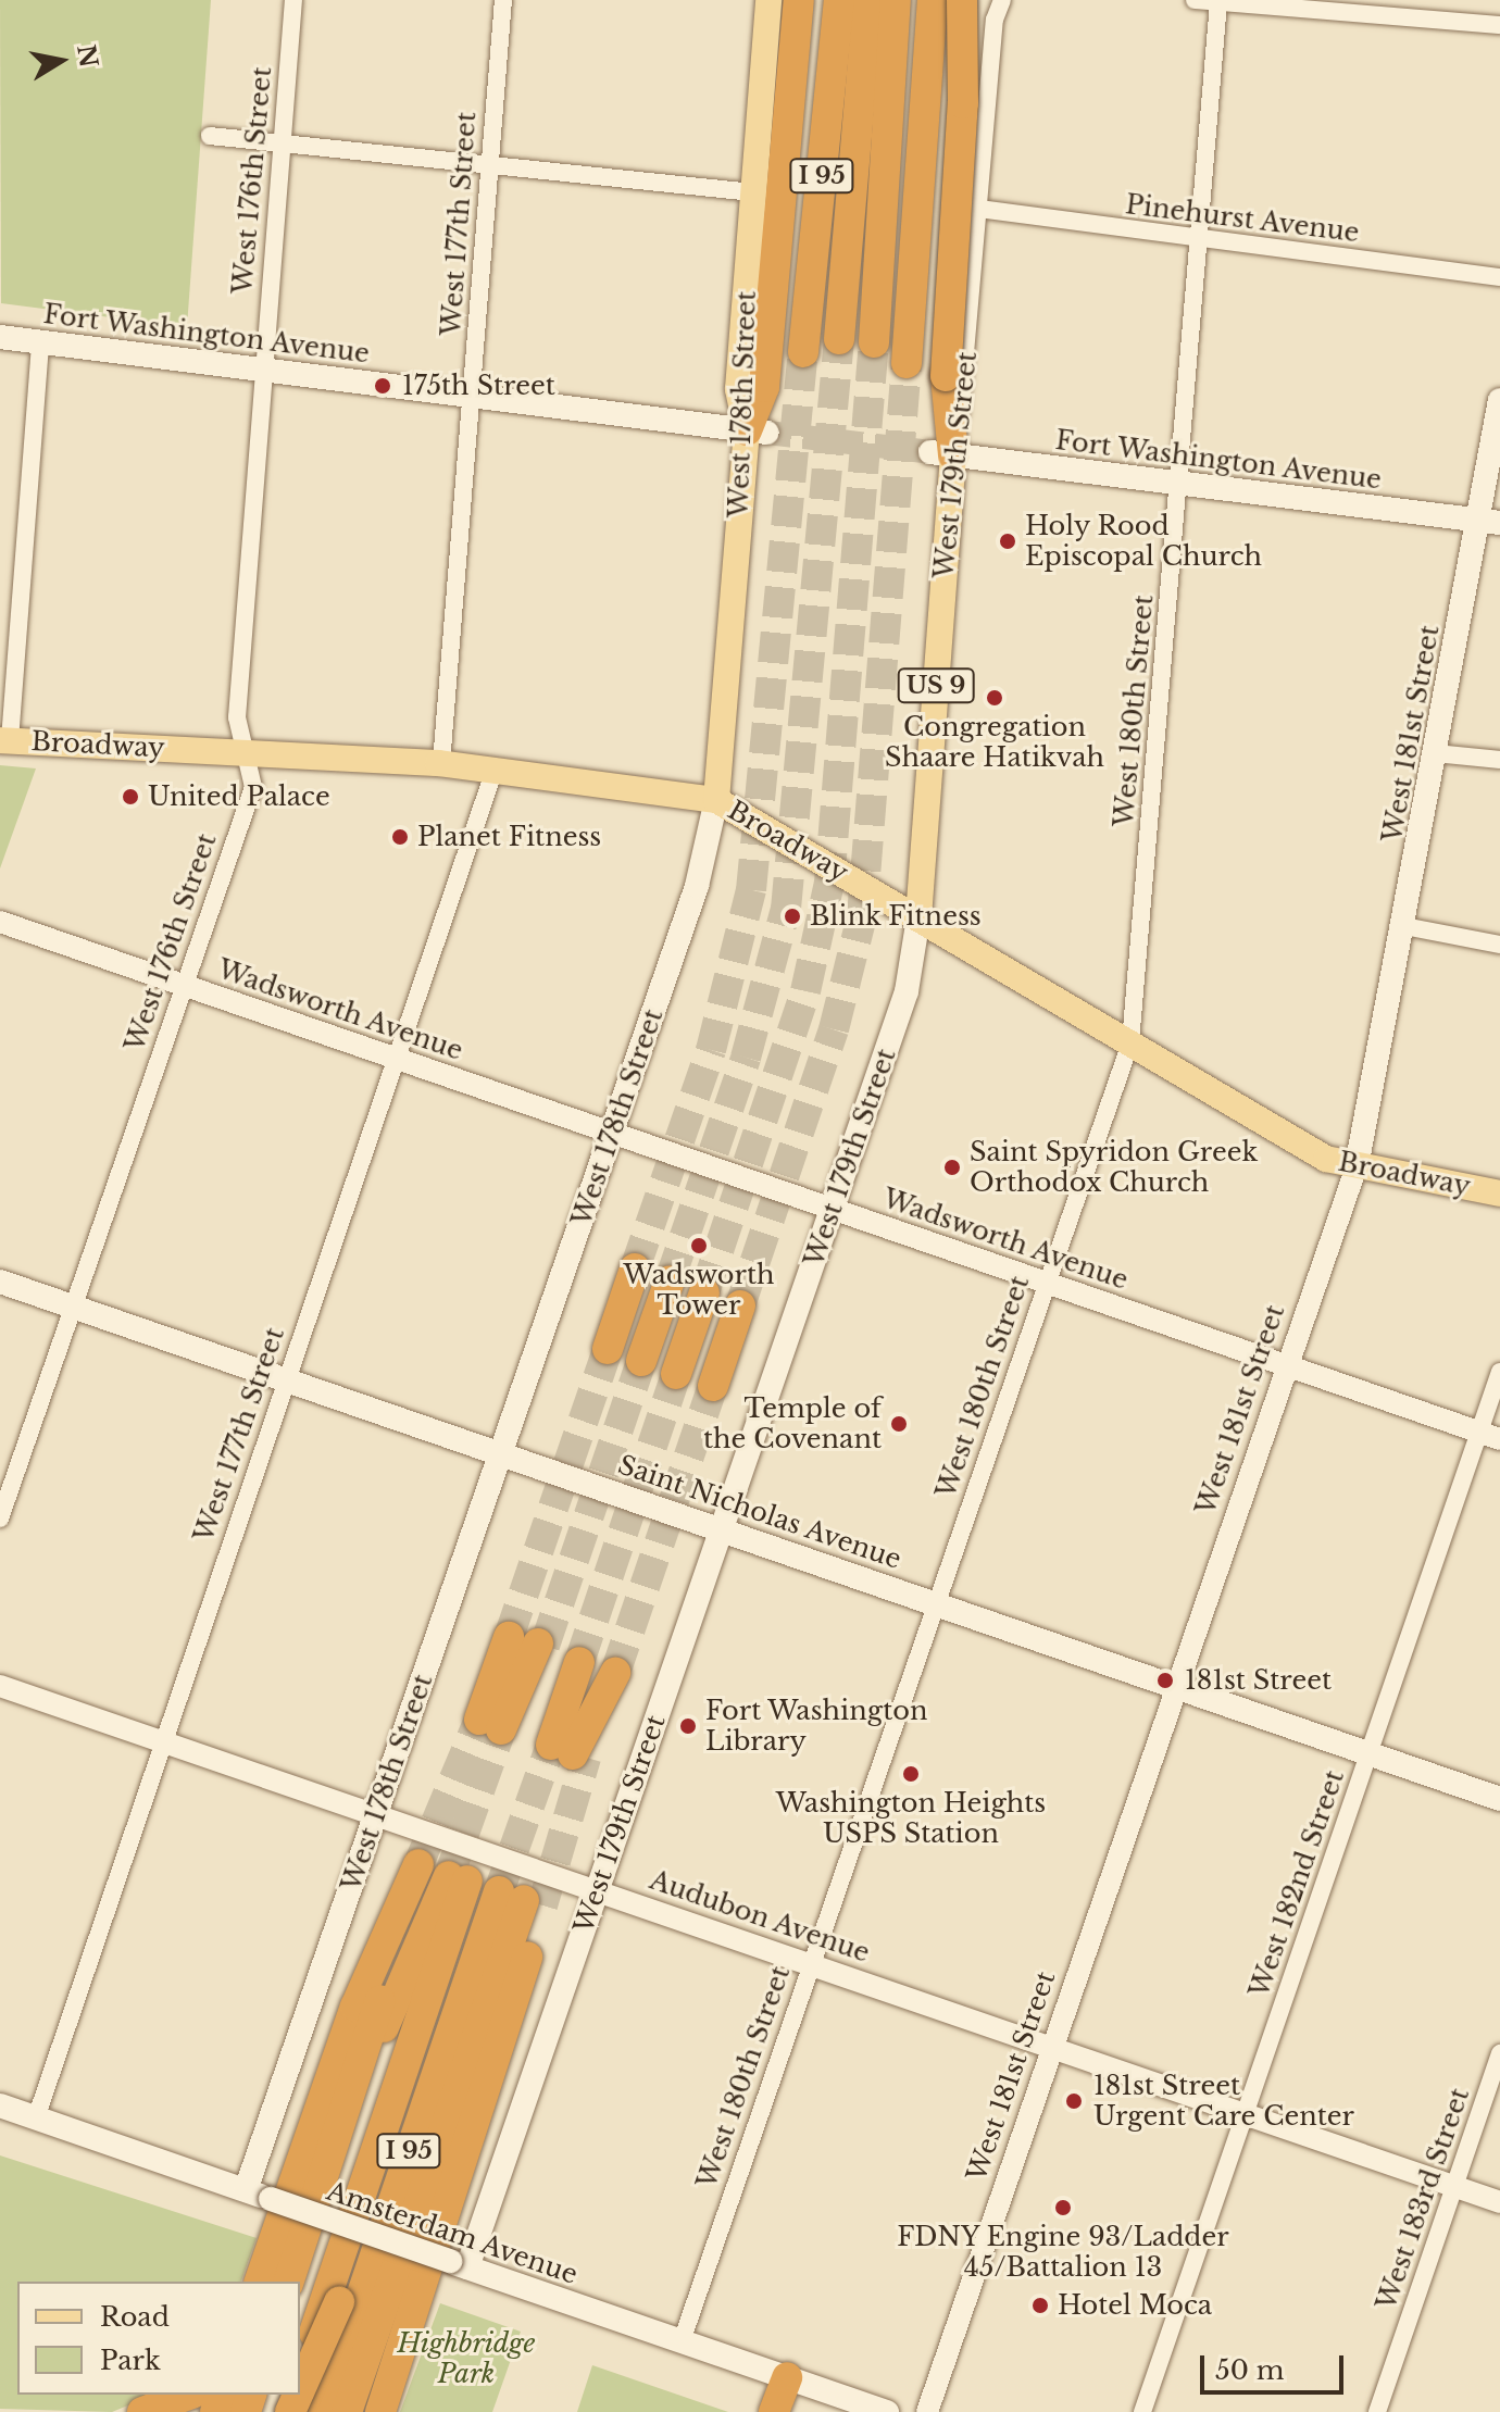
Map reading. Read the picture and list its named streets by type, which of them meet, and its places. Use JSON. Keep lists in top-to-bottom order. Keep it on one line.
{"streets":{"highway":["I 95","US 9"],"main road":["Fort Washington Avenue","West 178th Street","West 179th Street","West 181st Street","Broadway","Saint Nicholas Avenue","Amsterdam Avenue"],"street":["West 176th Street","Pinehurst Avenue","West 177th Street","West 180th Street","Wadsworth Avenue","West 182nd Street","Audubon Avenue","West 183rd Street"]},"crossings":[["West 176th Street","Fort Washington Avenue"],["West 176th Street","Broadway"],["West 176th Street","Wadsworth Avenue"],["West 176th Street","Saint Nicholas Avenue"],["Pinehurst Avenue","West 179th Street"],["Pinehurst Avenue","West 180th Street"],["West 177th Street","Fort Washington Avenue"],["West 177th Street","Broadway"],["West 177th Street","Wadsworth Avenue"],["West 177th Street","Saint Nicholas Avenue"],["West 177th Street","Audubon Avenue"],["West 177th Street","Amsterdam Avenue"],["Fort Washington Avenue","West 178th Street"],["Fort Washington Avenue","West 179th Street"],["Fort Washington Avenue","US 9"],["Fort Washington Avenue","West 180th Street"],["Fort Washington Avenue","West 181st Street"],["West 178th Street","Broadway"],["West 178th Street","Wadsworth Avenue"],["West 178th Street","Saint Nicholas Avenue"],["West 178th Street","Audubon Avenue"],["West 178th Street","Amsterdam Avenue"],["West 179th Street","US 9"],["West 179th Street","Broadway"],["West 179th Street","Wadsworth Avenue"],["West 179th Street","Saint Nicholas Avenue"],["West 179th Street","Audubon Avenue"],["West 179th Street","Amsterdam Avenue"],["West 180th Street","Broadway"],["West 180th Street","Wadsworth Avenue"],["West 180th Street","Saint Nicholas Avenue"],["West 180th Street","Audubon Avenue"],["West 180th Street","Amsterdam Avenue"],["West 181st Street","Broadway"],["West 181st Street","Wadsworth Avenue"],["West 181st Street","Saint Nicholas Avenue"],["West 181st Street","Audubon Avenue"],["Wadsworth Avenue","West 182nd Street"],["Saint Nicholas Avenue","West 182nd Street"],["West 182nd Street","Audubon Avenue"],["Audubon Avenue","West 183rd Street"]],"parks":["Highbridge Park"],"places":["175th Street","Holy Rood Episcopal Church","Congregation Shaare Hatikvah","United Palace","Planet Fitness","Blink Fitness","Saint Spyridon Greek Orthodox Church","Wadsworth Tower","Temple of the Covenant","181st Street","Fort Washington Library","Washington Heights USPS Station","181st Street Urgent Care Center","FDNY Engine 93/Ladder 45/Battalion 13","Hotel Moca"],"legend":["Road","Park"],"scale_bar":"50 m","north":"right"}
